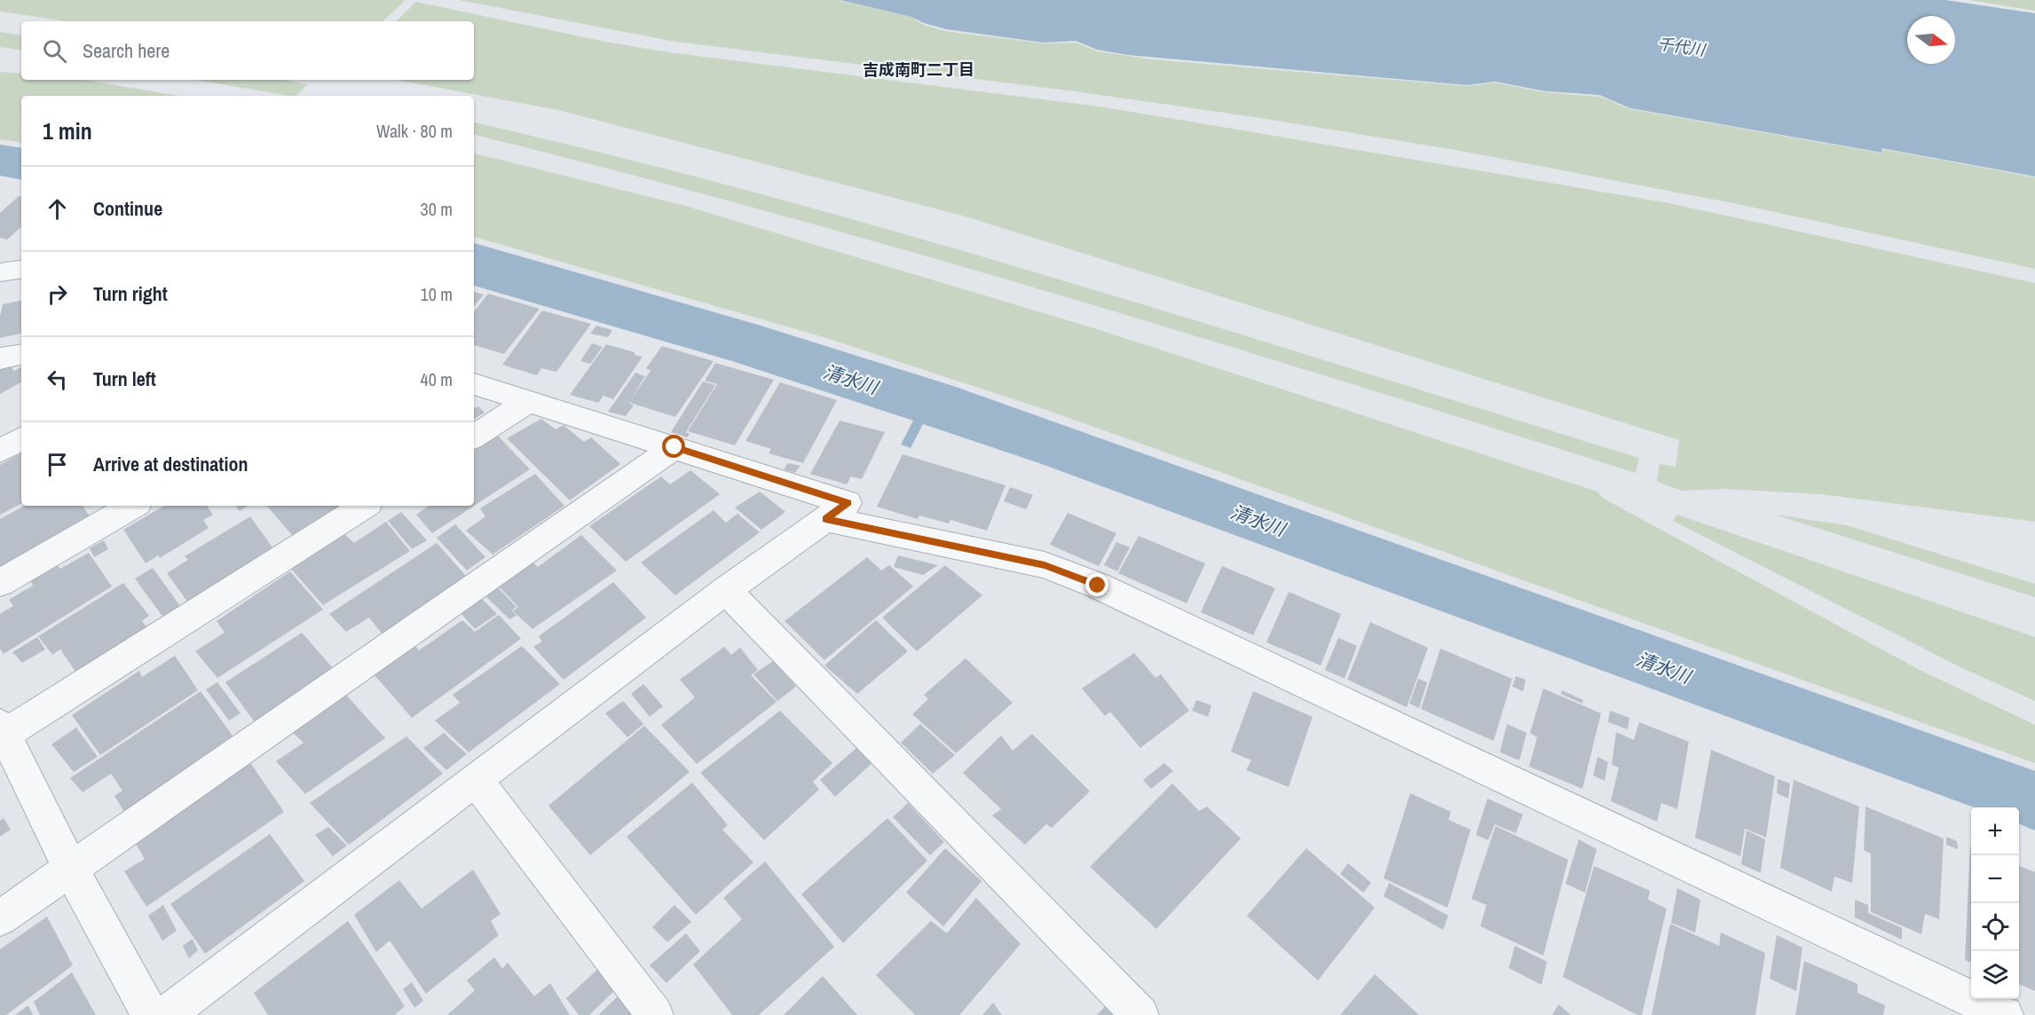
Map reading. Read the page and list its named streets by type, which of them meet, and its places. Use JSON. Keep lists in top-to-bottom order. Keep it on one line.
{"districts":["吉成南町二丁目"],"water":["千代川","清水川"],"north":"right","page":{"search":"Search here","heading":["1 min","Walk · 80 m"],"list":[["Continue","30 m"],["Turn right","10 m"],["Turn left","40 m"],"Arrive at destination"],"map_buttons":["+","−"]}}
